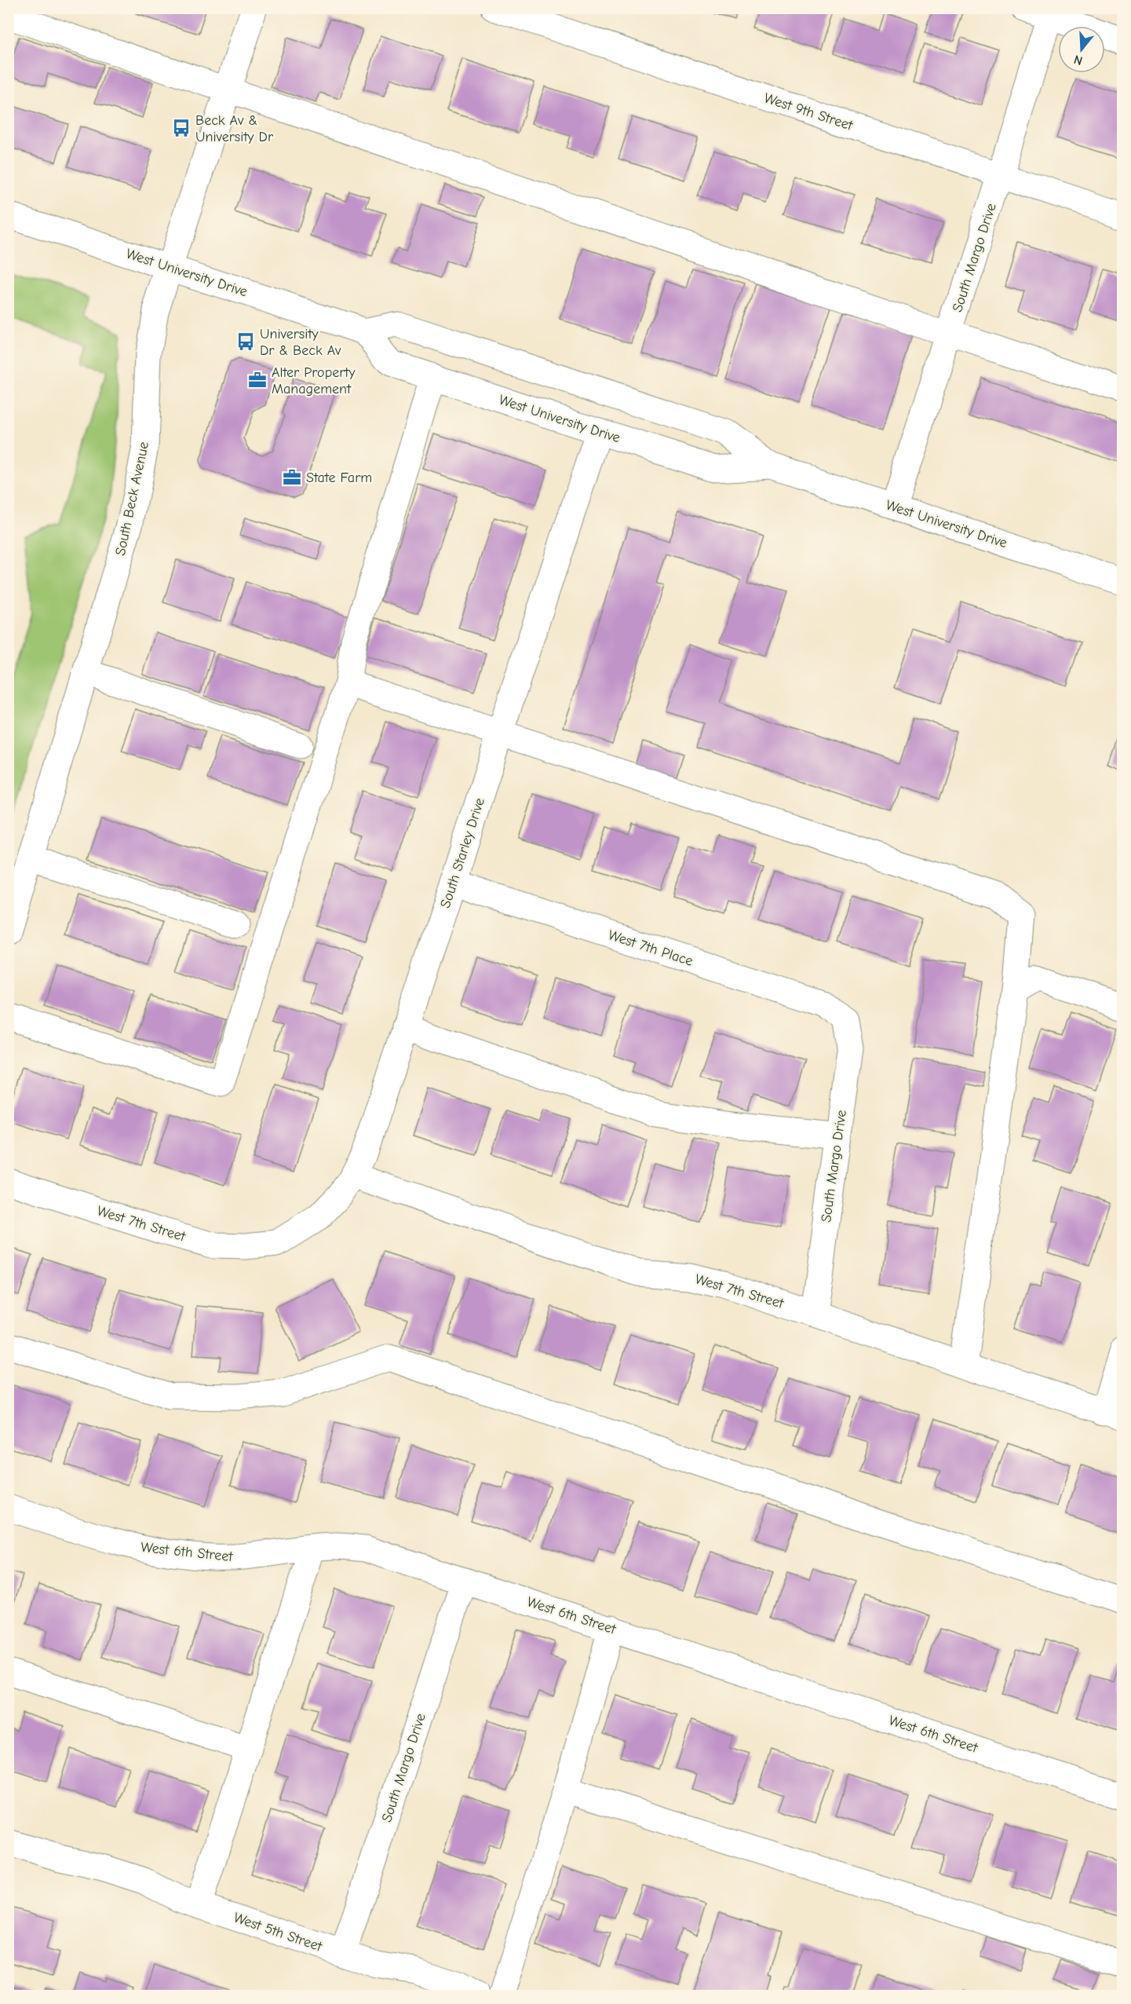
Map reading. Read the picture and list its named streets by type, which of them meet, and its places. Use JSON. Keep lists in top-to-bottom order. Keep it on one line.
{"streets":{"street":["West 9th Street","South Margo Drive","West University Drive","South Beck Avenue","South Starley Drive","West 7th Place","West 7th Street","West 6th Street","West 5th Street"]},"crossings":[["West 9th Street","South Margo Drive"],["South Margo Drive","West University Drive"],["South Margo Drive","West 7th Place"],["South Margo Drive","West 7th Street"],["South Margo Drive","West 6th Street"],["South Margo Drive","West 5th Street"],["West University Drive","South Beck Avenue"],["West University Drive","South Starley Drive"],["South Starley Drive","West 7th Place"],["South Starley Drive","West 7th Street"]],"places":{"bus stop":["Beck Av & University Dr","University Dr & Beck Av"],"office":["Alter Property Management","State Farm"]},"north":"bottom"}
